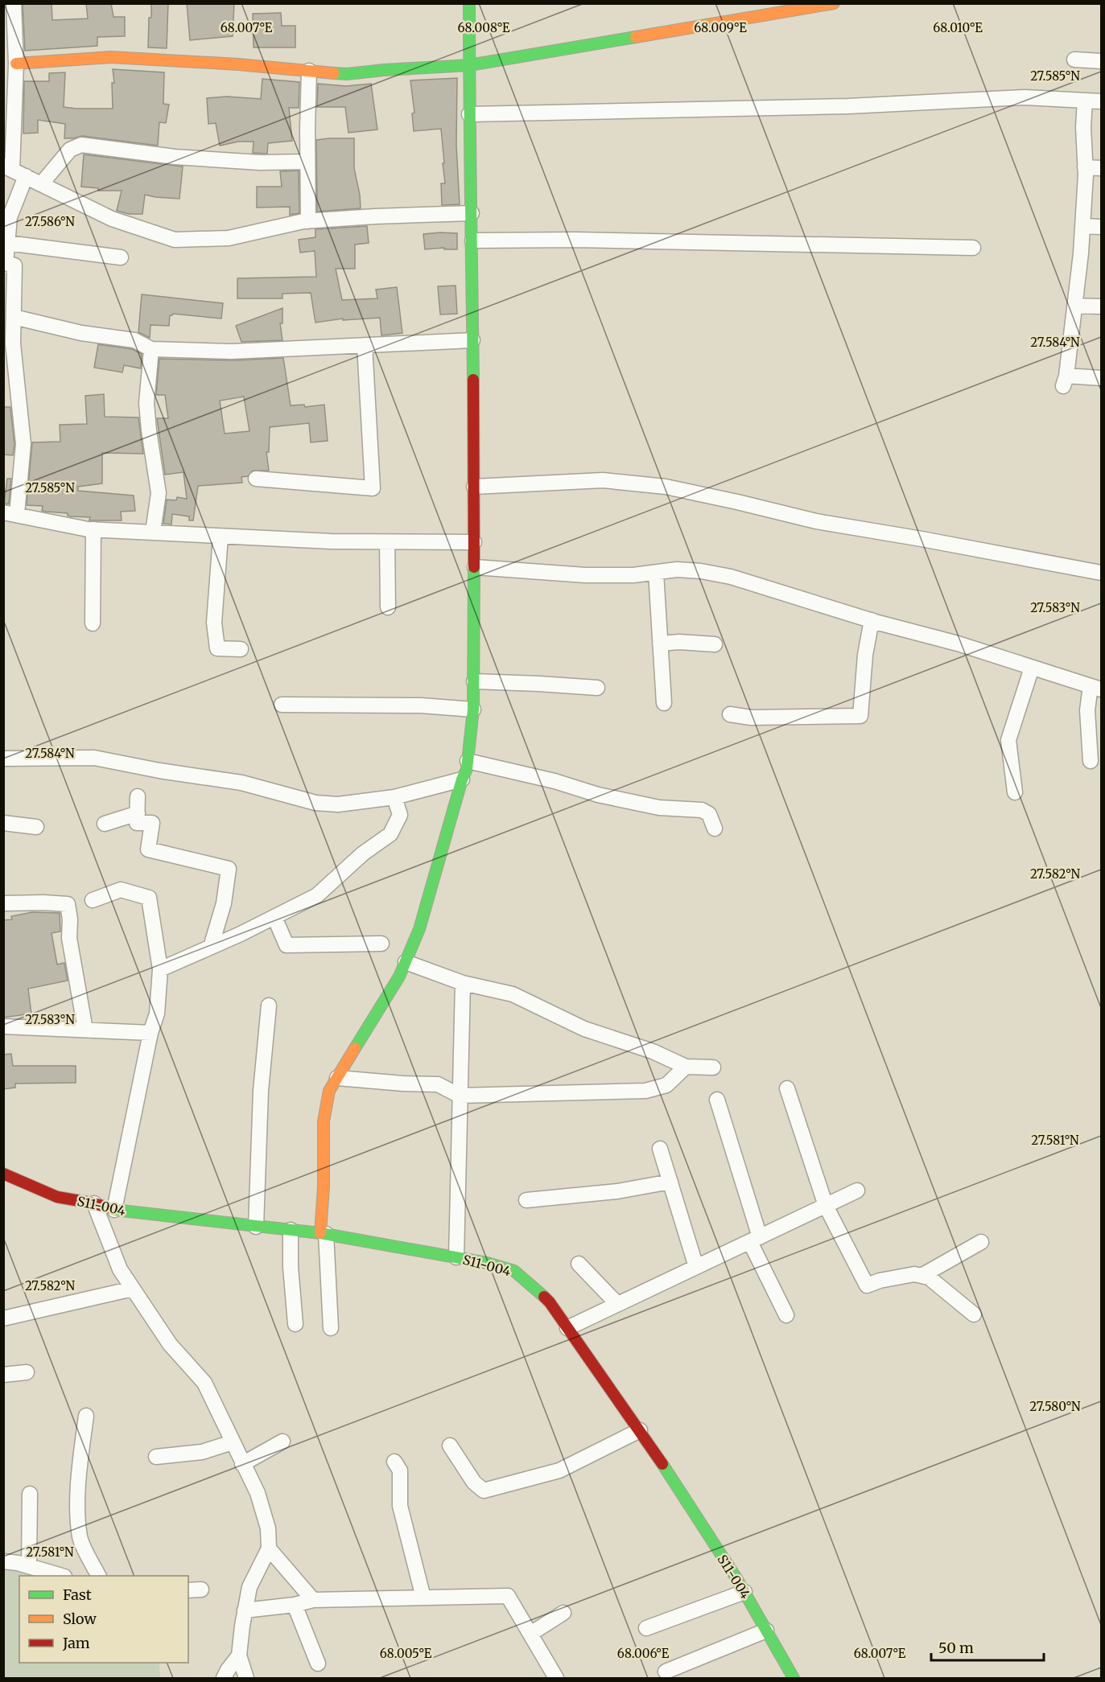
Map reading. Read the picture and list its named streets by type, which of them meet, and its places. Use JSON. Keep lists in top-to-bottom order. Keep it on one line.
{"streets":{"street":["S11-004"]},"legend":["Fast","Slow","Jam"],"scale_bar":"50 m","coordinates":["68.007°E","68.008°E","68.009°E","68.010°E","27.585°N","27.586°N","27.584°N","27.583°N","27.582°N","27.581°N","27.580°N","68.005°E","68.006°E"]}
